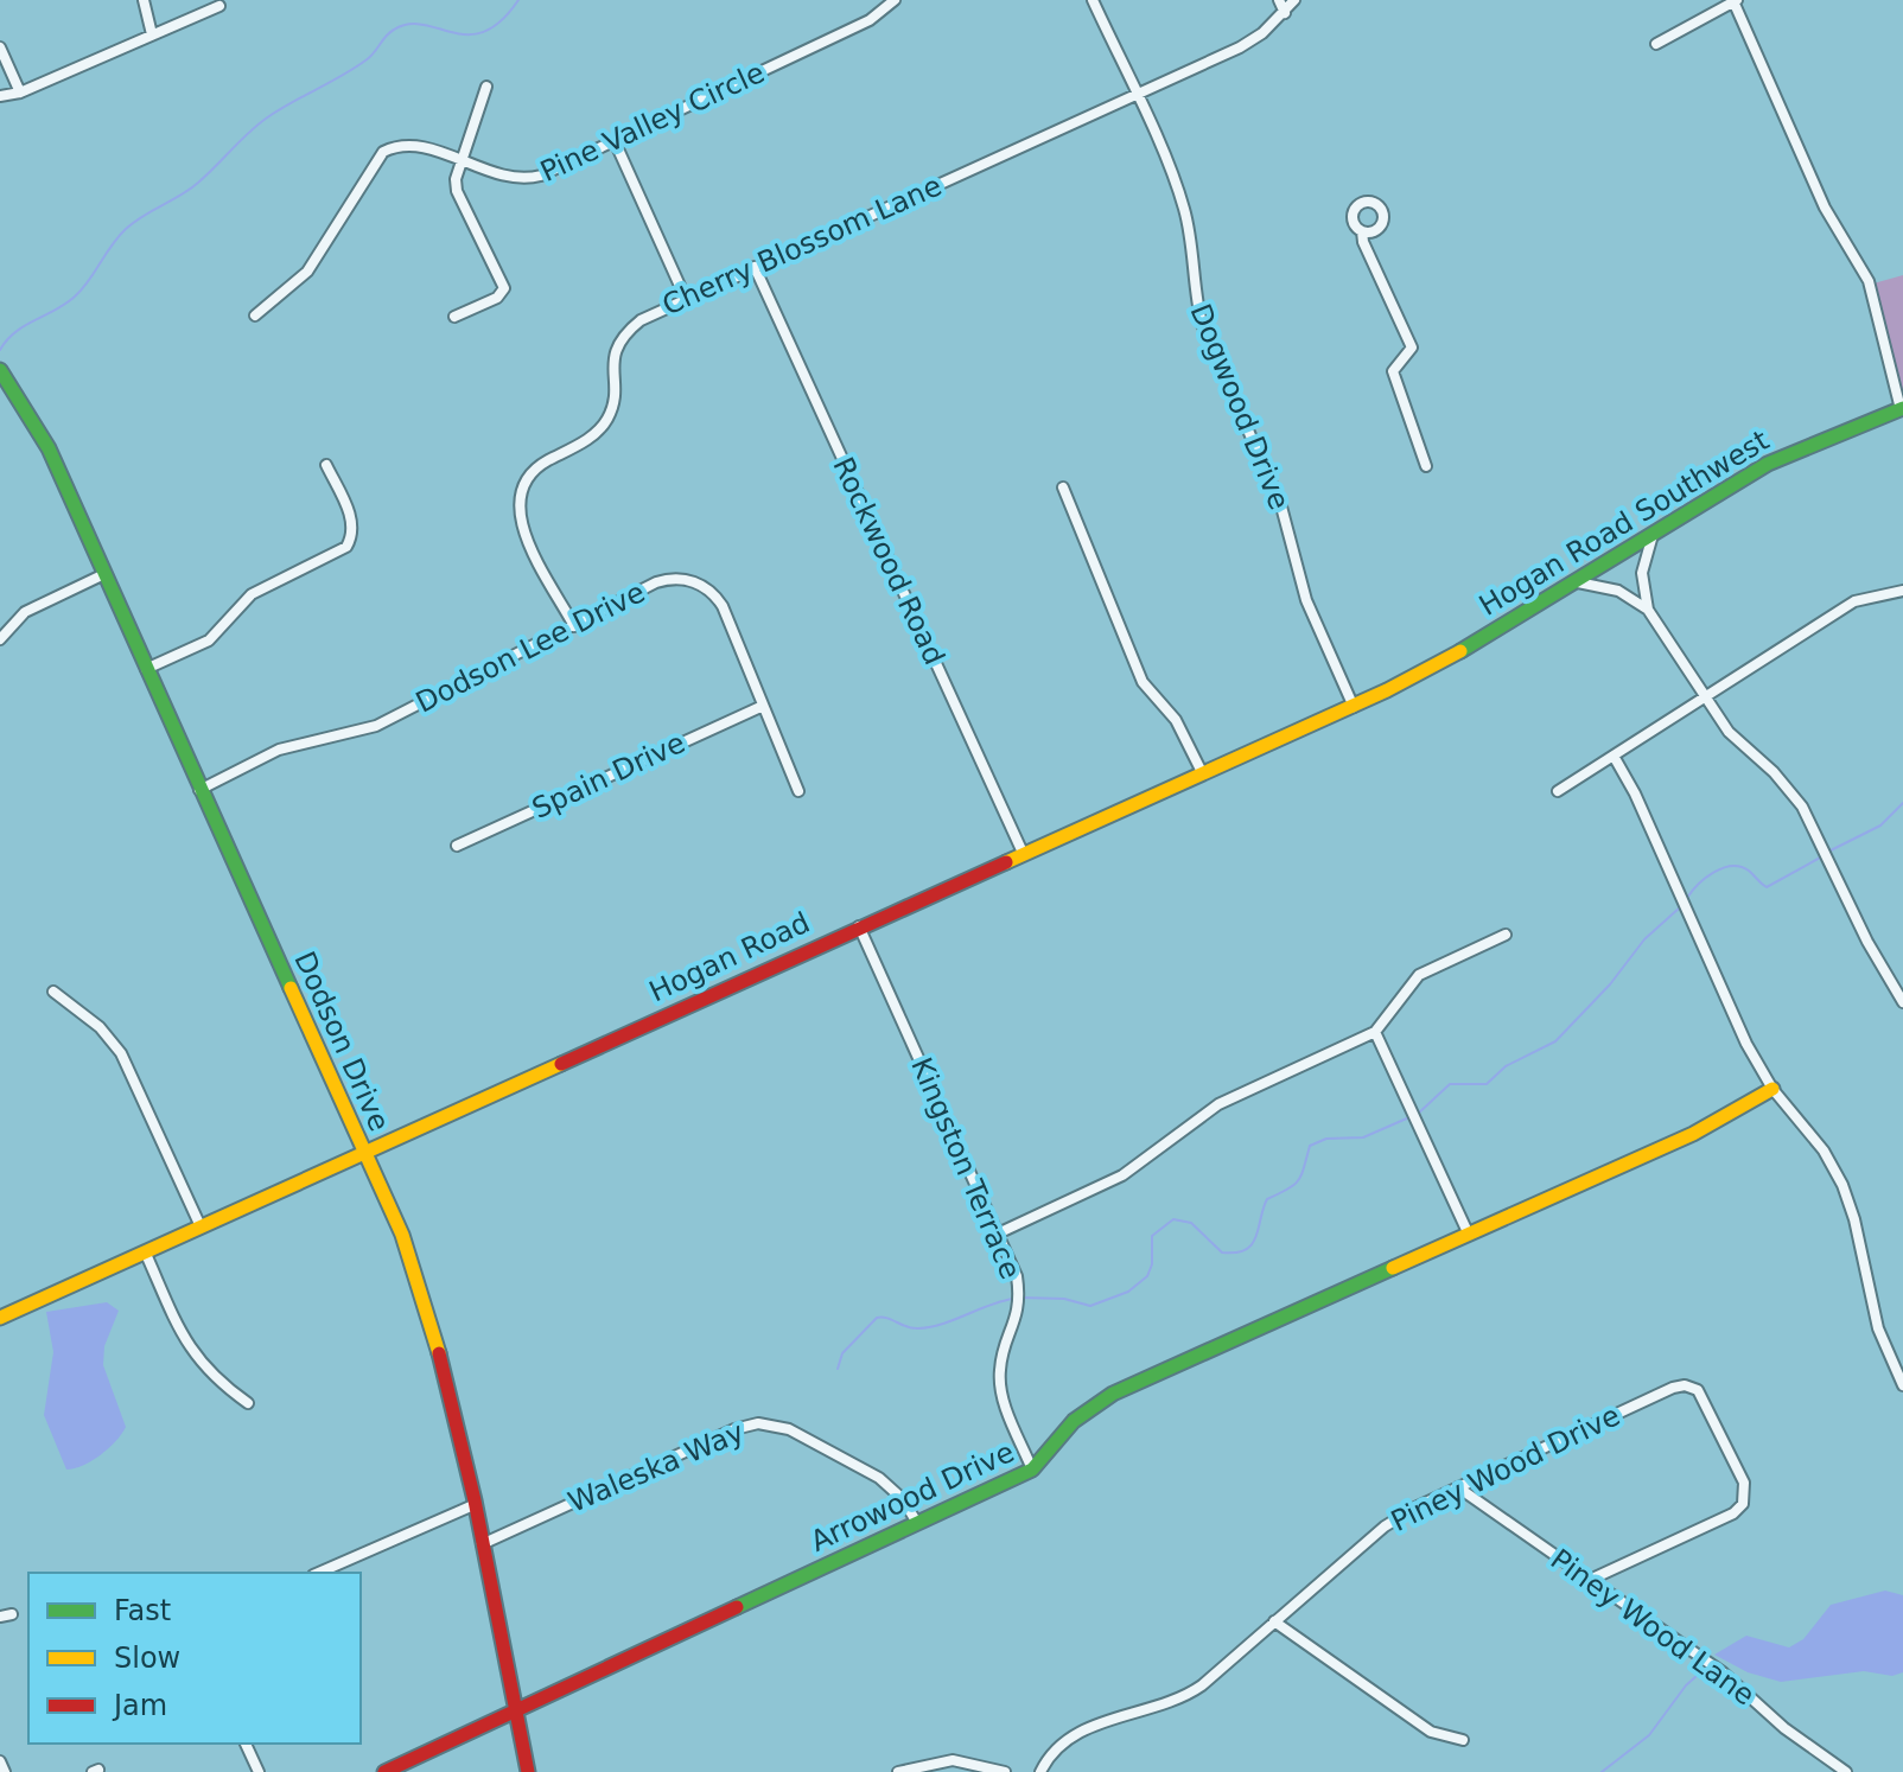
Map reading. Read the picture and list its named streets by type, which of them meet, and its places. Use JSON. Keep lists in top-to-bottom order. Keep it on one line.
{"streets":{"street":["Pine Valley Circle","Cherry Blossom Lane","Dogwood Drive","Hogan Road Southwest","Rockwood Road","Dodson Lee Drive","Spain Drive","Hogan Road","Dodson Drive","Kingston Terrace","Waleska Way","Piney Wood Drive","Arrowood Drive","Piney Wood Lane"]},"crossings":[["Cherry Blossom Lane","Dogwood Drive"],["Cherry Blossom Lane","Rockwood Road"],["Cherry Blossom Lane","Dodson Lee Drive"],["Dogwood Drive","Hogan Road"],["Hogan Road Southwest","Hogan Road"],["Rockwood Road","Hogan Road"],["Dodson Lee Drive","Spain Drive"],["Dodson Lee Drive","Dodson Drive"],["Hogan Road","Dodson Drive"],["Hogan Road","Kingston Terrace"],["Dodson Drive","Waleska Way"],["Dodson Drive","Arrowood Drive"],["Kingston Terrace","Arrowood Drive"],["Waleska Way","Arrowood Drive"],["Piney Wood Drive","Piney Wood Lane"]],"legend":["Fast","Slow","Jam"]}
